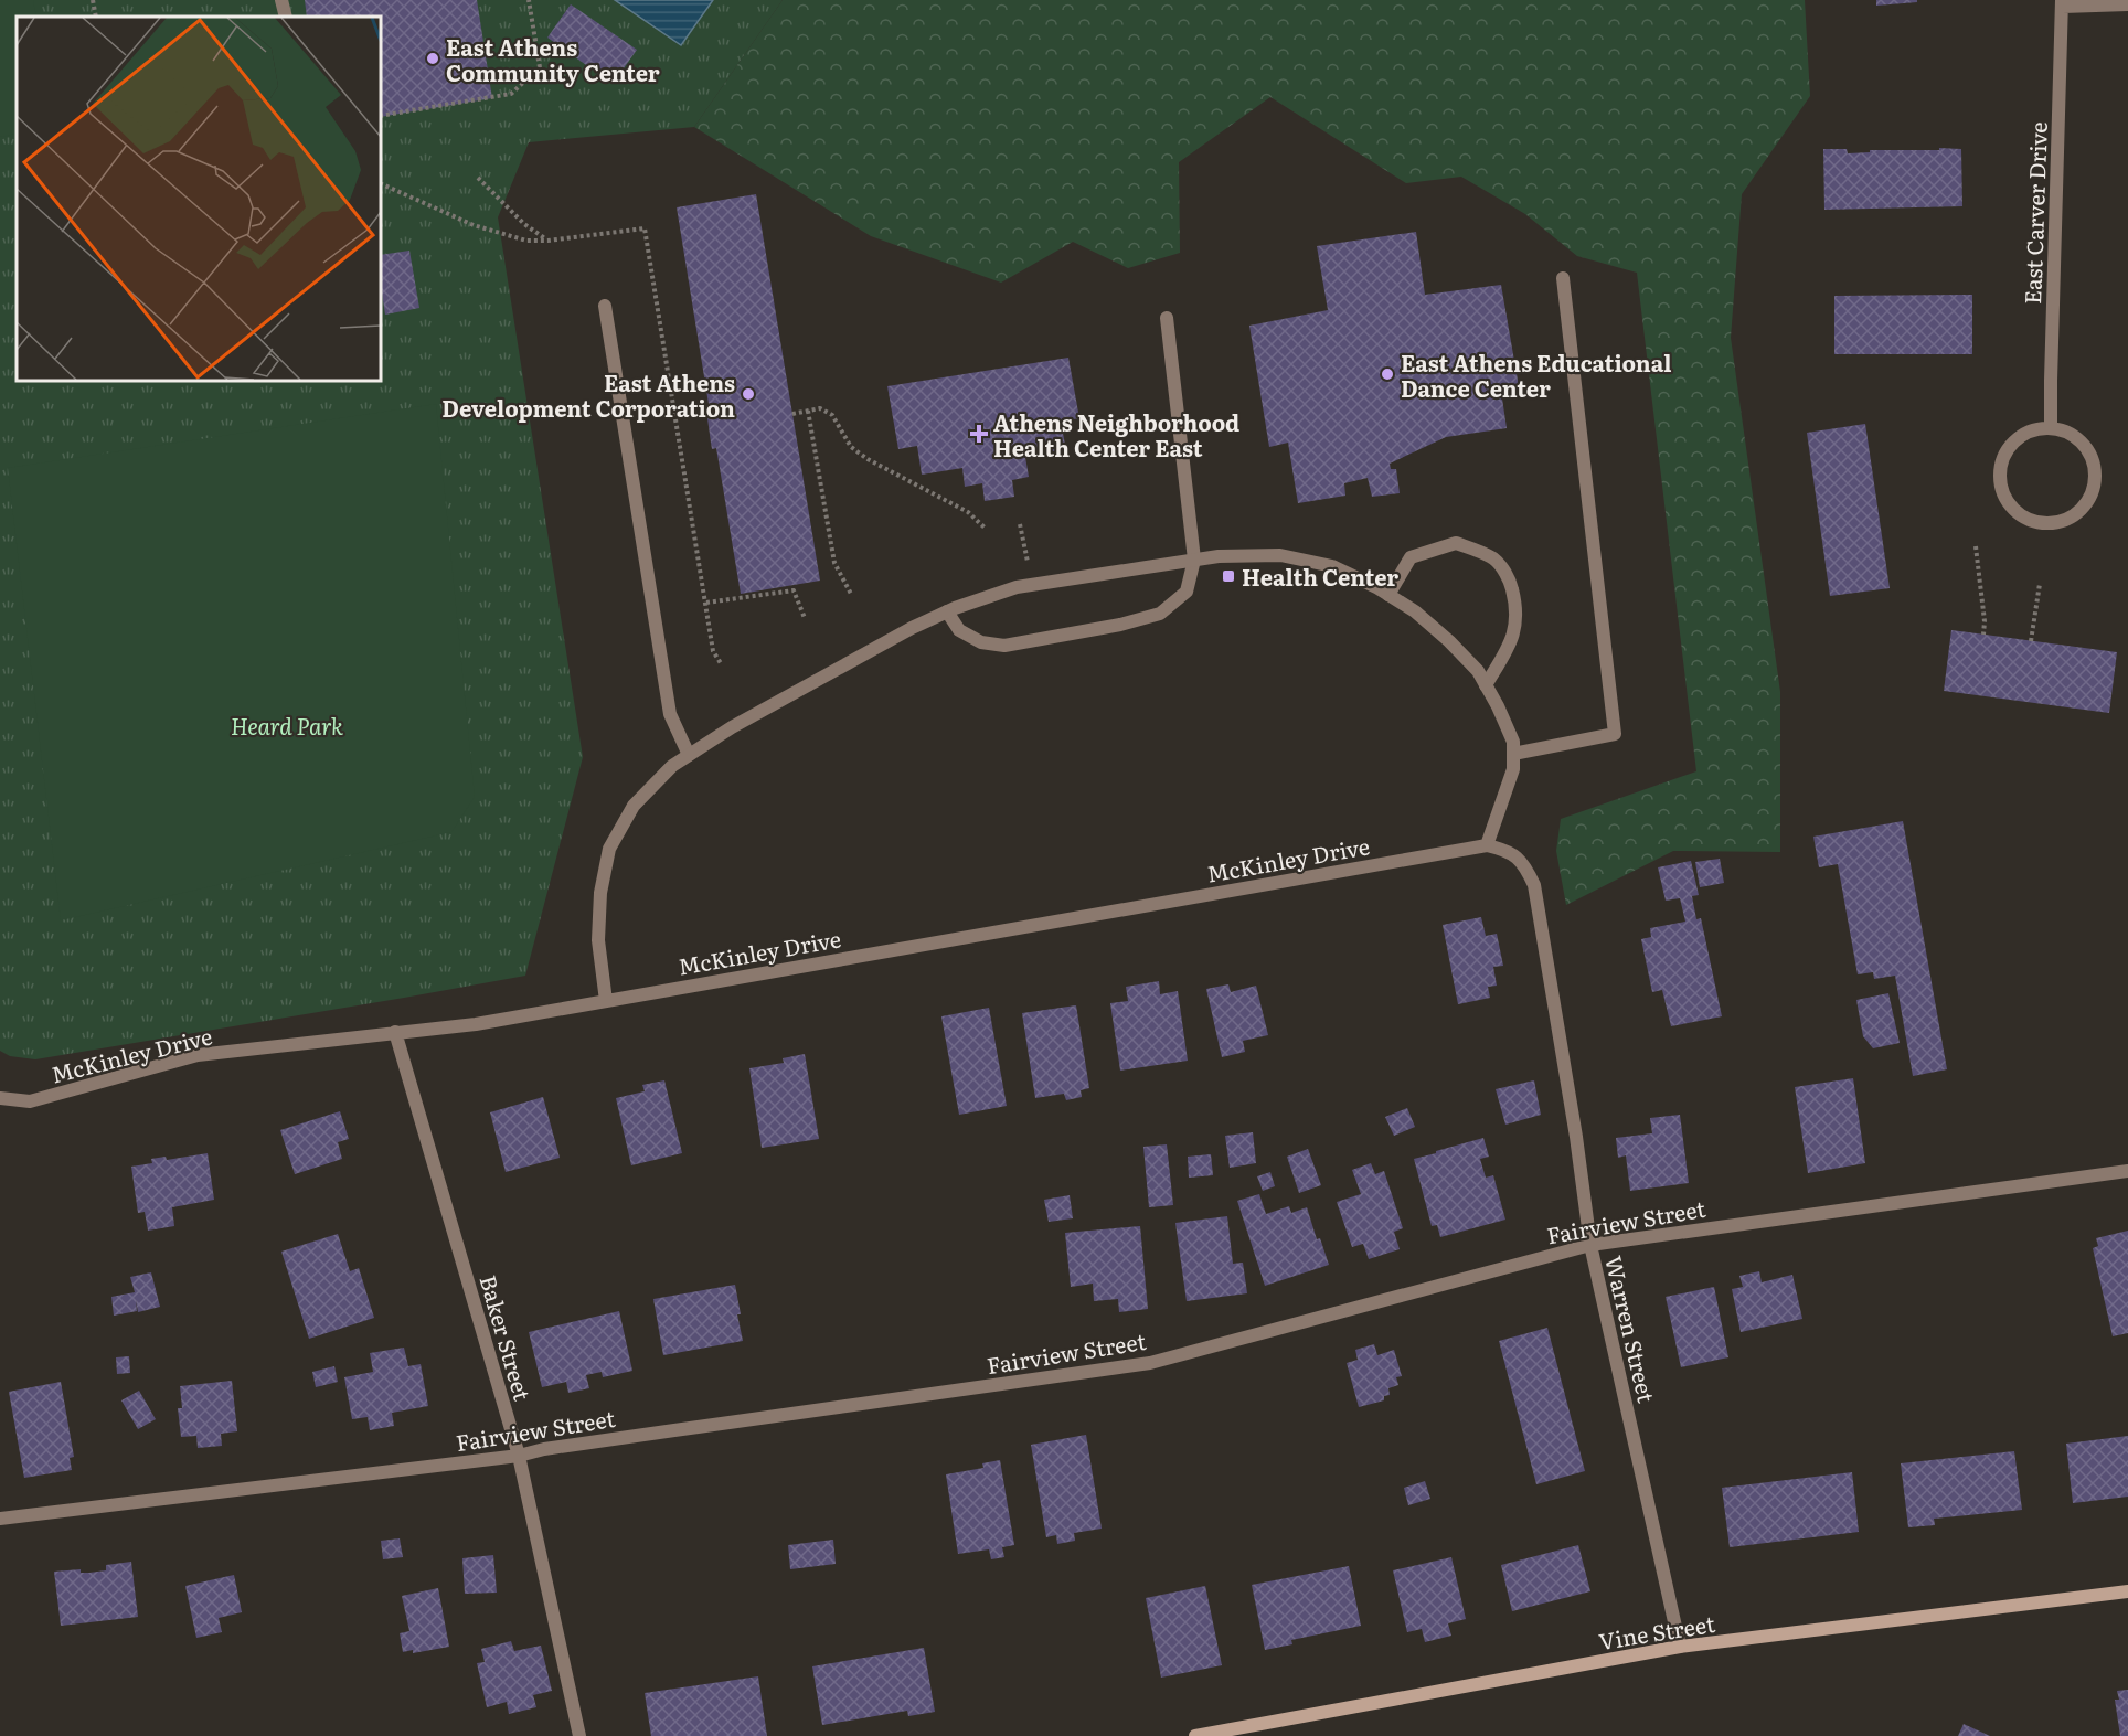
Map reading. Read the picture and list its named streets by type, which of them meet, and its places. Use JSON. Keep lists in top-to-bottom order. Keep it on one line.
{"streets":{"street":["East Carver Drive","McKinley Drive","Fairview Street","Warren Street","Baker Street","Vine Street"]},"crossings":[["McKinley Drive","Warren Street"],["McKinley Drive","Baker Street"],["Fairview Street","Warren Street"],["Fairview Street","Baker Street"],["Warren Street","Vine Street"]],"parks":["Heard Park"],"places":{"other":["East Athens Community Center","East Athens Educational Dance Center","East Athens Development Corporation"],"health":["Athens Neighborhood Health Center East"],"transit":["Health Center"]}}
